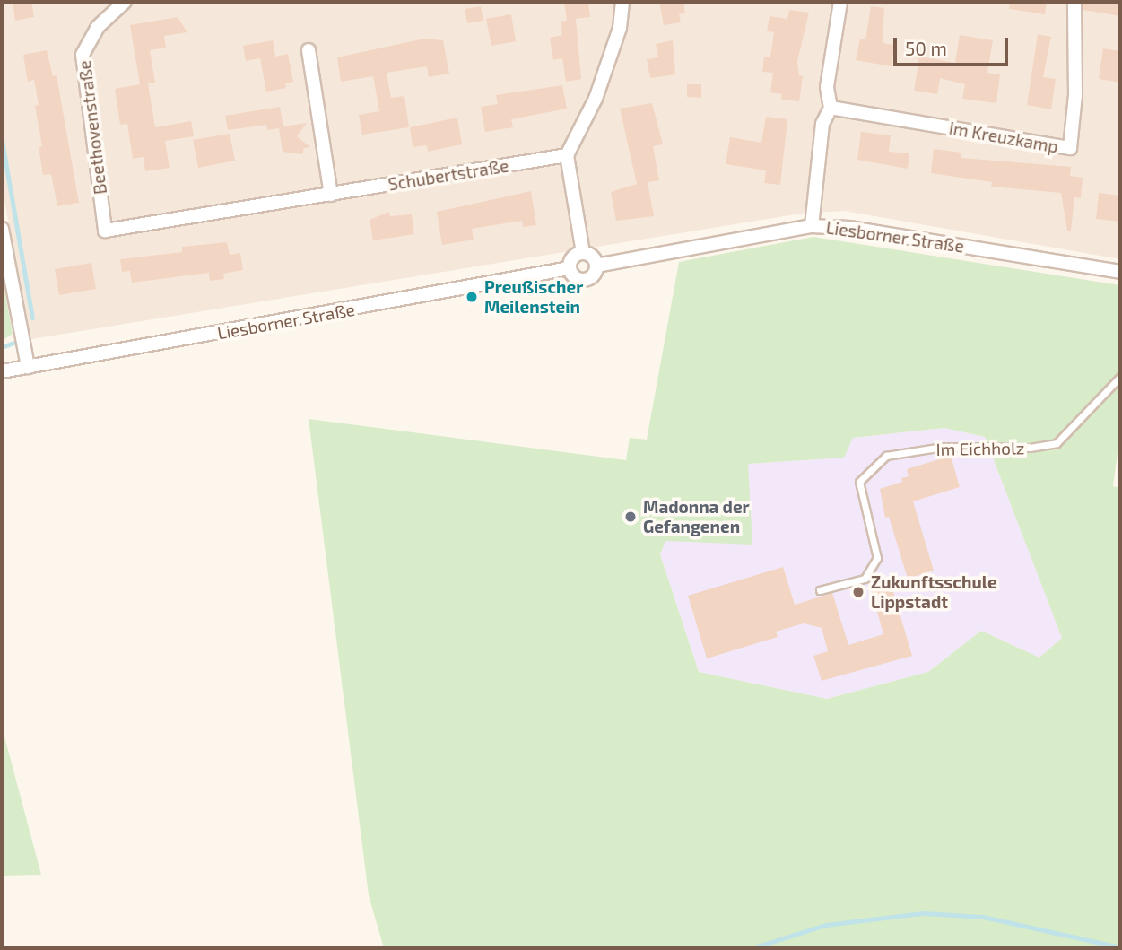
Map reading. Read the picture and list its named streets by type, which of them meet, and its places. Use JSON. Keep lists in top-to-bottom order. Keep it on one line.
{"streets":{"street":["Beethovenstraße","Im Kreuzkamp","Schubertstraße","Liesborner Straße"],"lane":["Im Eichholz"]},"crossings":[["Beethovenstraße","Schubertstraße"]],"places":["Preußischer Meilenstein","Madonna der Gefangenen","Zukunftsschule Lippstadt"],"scale_bar":"50 m"}
